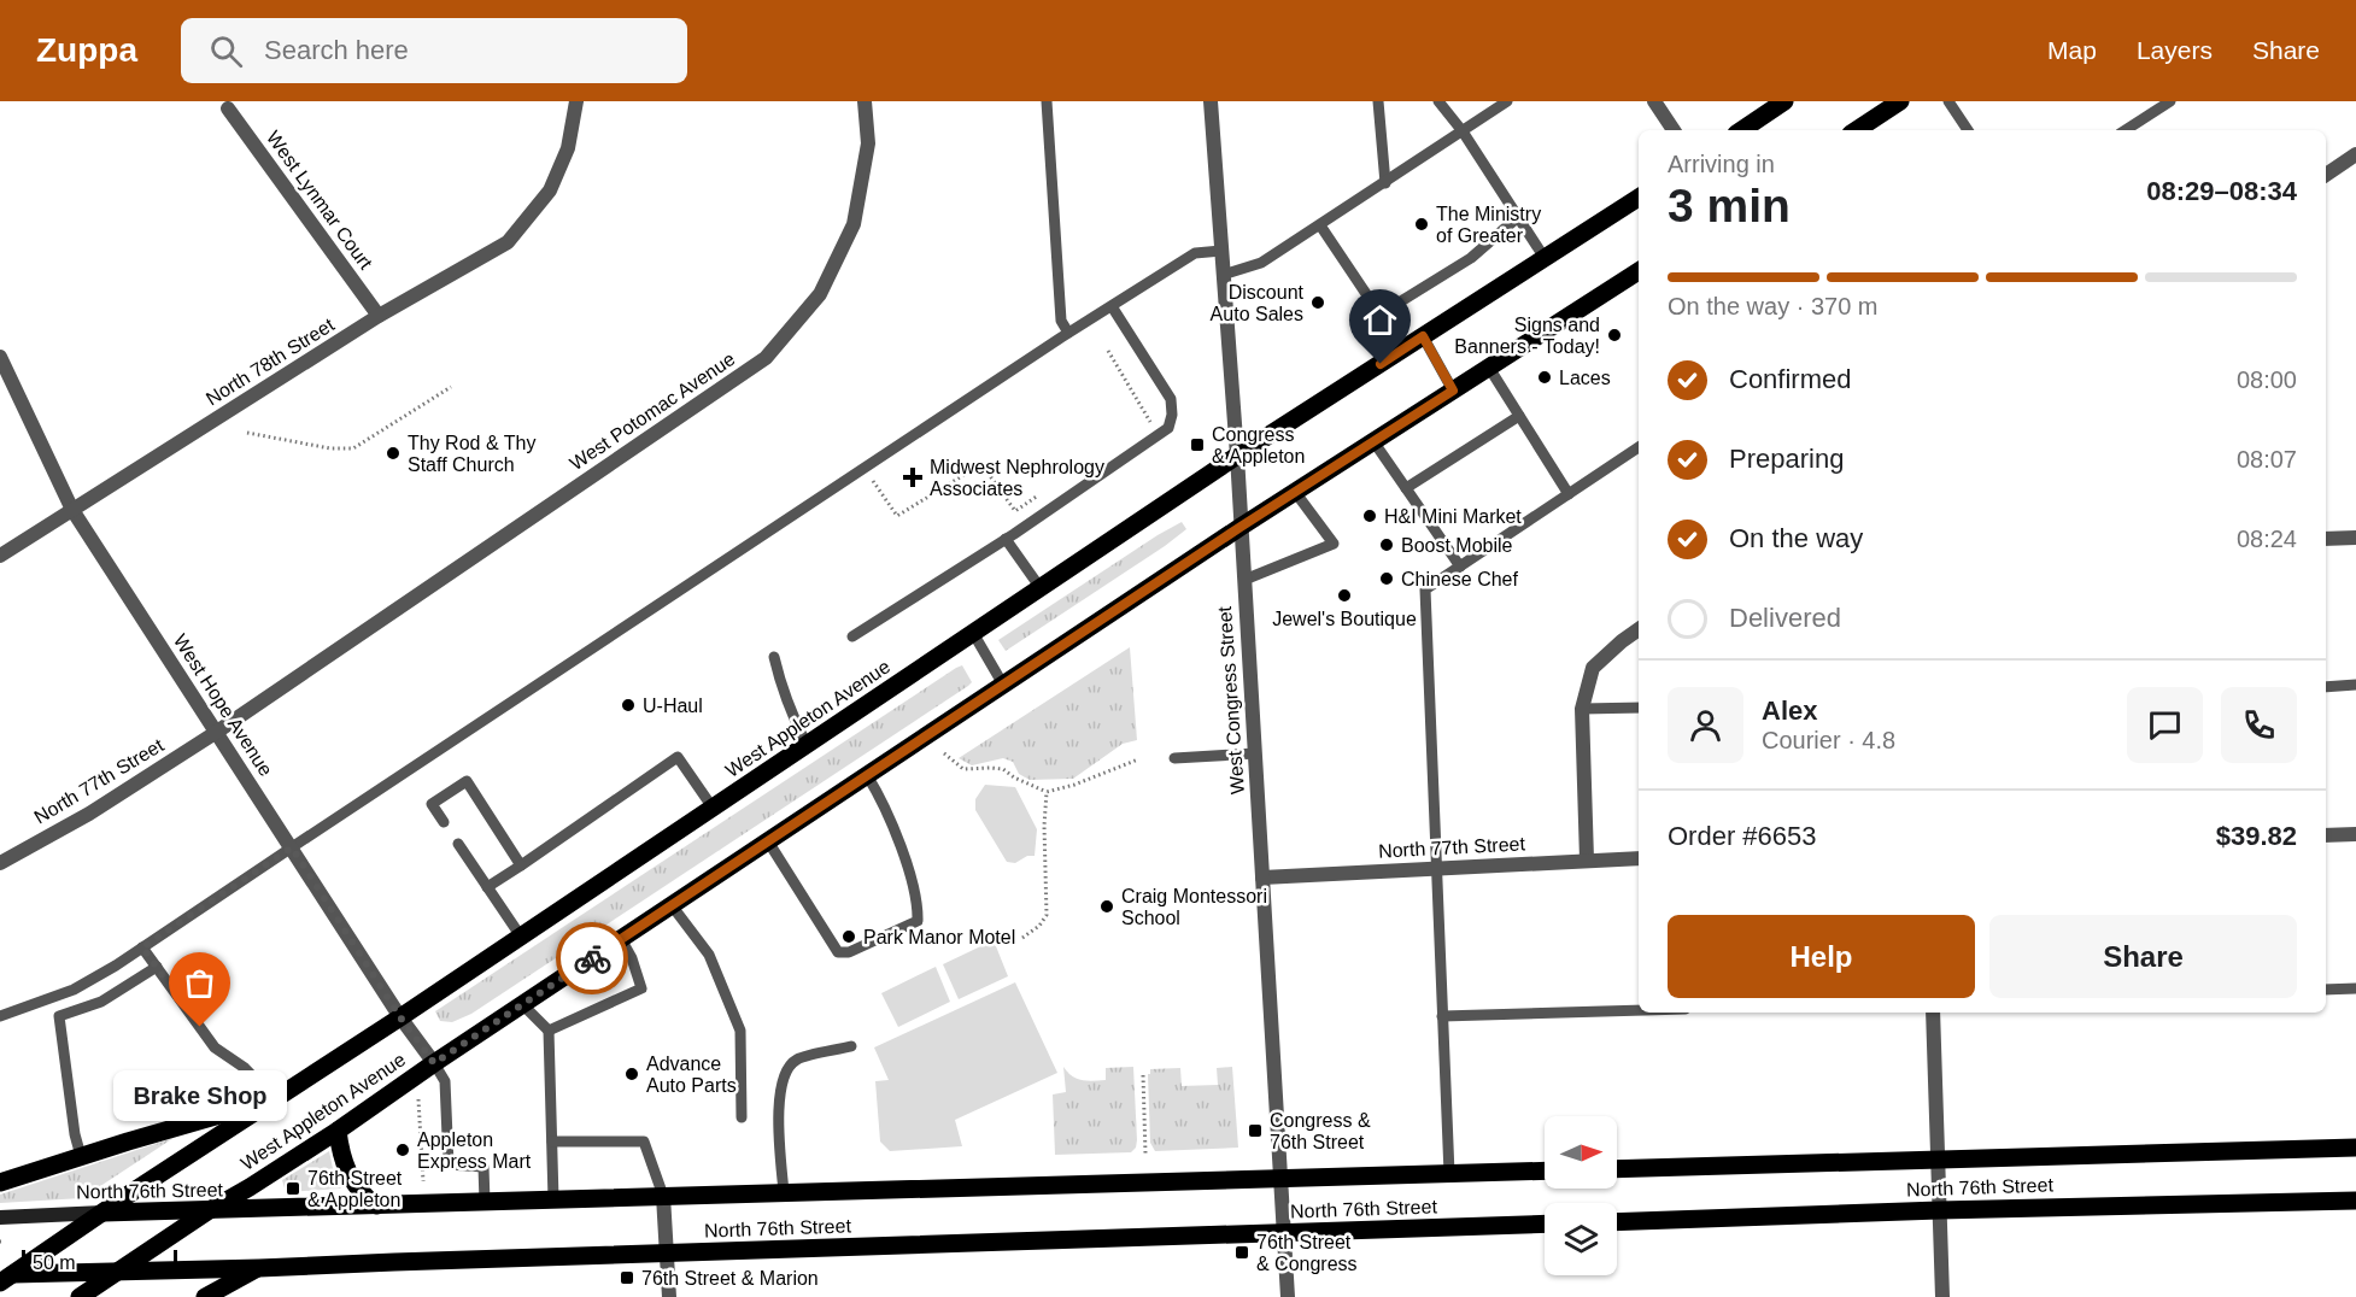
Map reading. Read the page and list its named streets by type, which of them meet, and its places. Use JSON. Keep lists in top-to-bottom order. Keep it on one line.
{"streets":{"main road":["West Appleton Avenue","North 76th Street"],"street":["West Lynmar Court","North 78th Street","West Potomac Avenue","West Congress Street","West Hope Avenue","North 77th Street"]},"crossings":[["West Lynmar Court","North 78th Street"],["North 78th Street","West Hope Avenue"],["West Potomac Avenue","West Hope Avenue"],["West Potomac Avenue","North 77th Street"],["West Congress Street","West Appleton Avenue"],["West Congress Street","North 77th Street"],["West Congress Street","North 76th Street"],["West Hope Avenue","West Appleton Avenue"],["West Hope Avenue","North 77th Street"],["West Appleton Avenue","North 76th Street"]],"places":{"other":["The Ministry of Greater","Discount Auto Sales","Signs and Banners - Today!","Laces","Thy Rod & Thy Staff Church","H&I Mini Market","Boost Mobile","Chinese Chef","Jewel's Boutique","U-Haul","Craig Montessori School","Park Manor Motel","Brake Shop","Advance Auto Parts","Appleton Express Mart"],"transit":["Congress & Appleton","Congress & 76th Street","76th Street & Appleton","76th Street & Congress","76th Street & Marion"],"health":["Midwest Nephrology Associates"]},"scale_bar":"50 m","north":"right","page":{"header":"Zuppa","search":"Search here","nav":["Map","Layers","Share"],"heading":["3 min","Arriving in","08:29–08:34"],"panel":["Alex","Courier · 4.8","Order #6653","$39.82"],"bar":"On the way · 370 m","list":[["Confirmed","08:00"],["Preparing","08:07"],["On the way","08:24"],"Delivered"],"buttons":["Help","Share"],"bubble":"Brake Shop","scale":"50 m"}}
